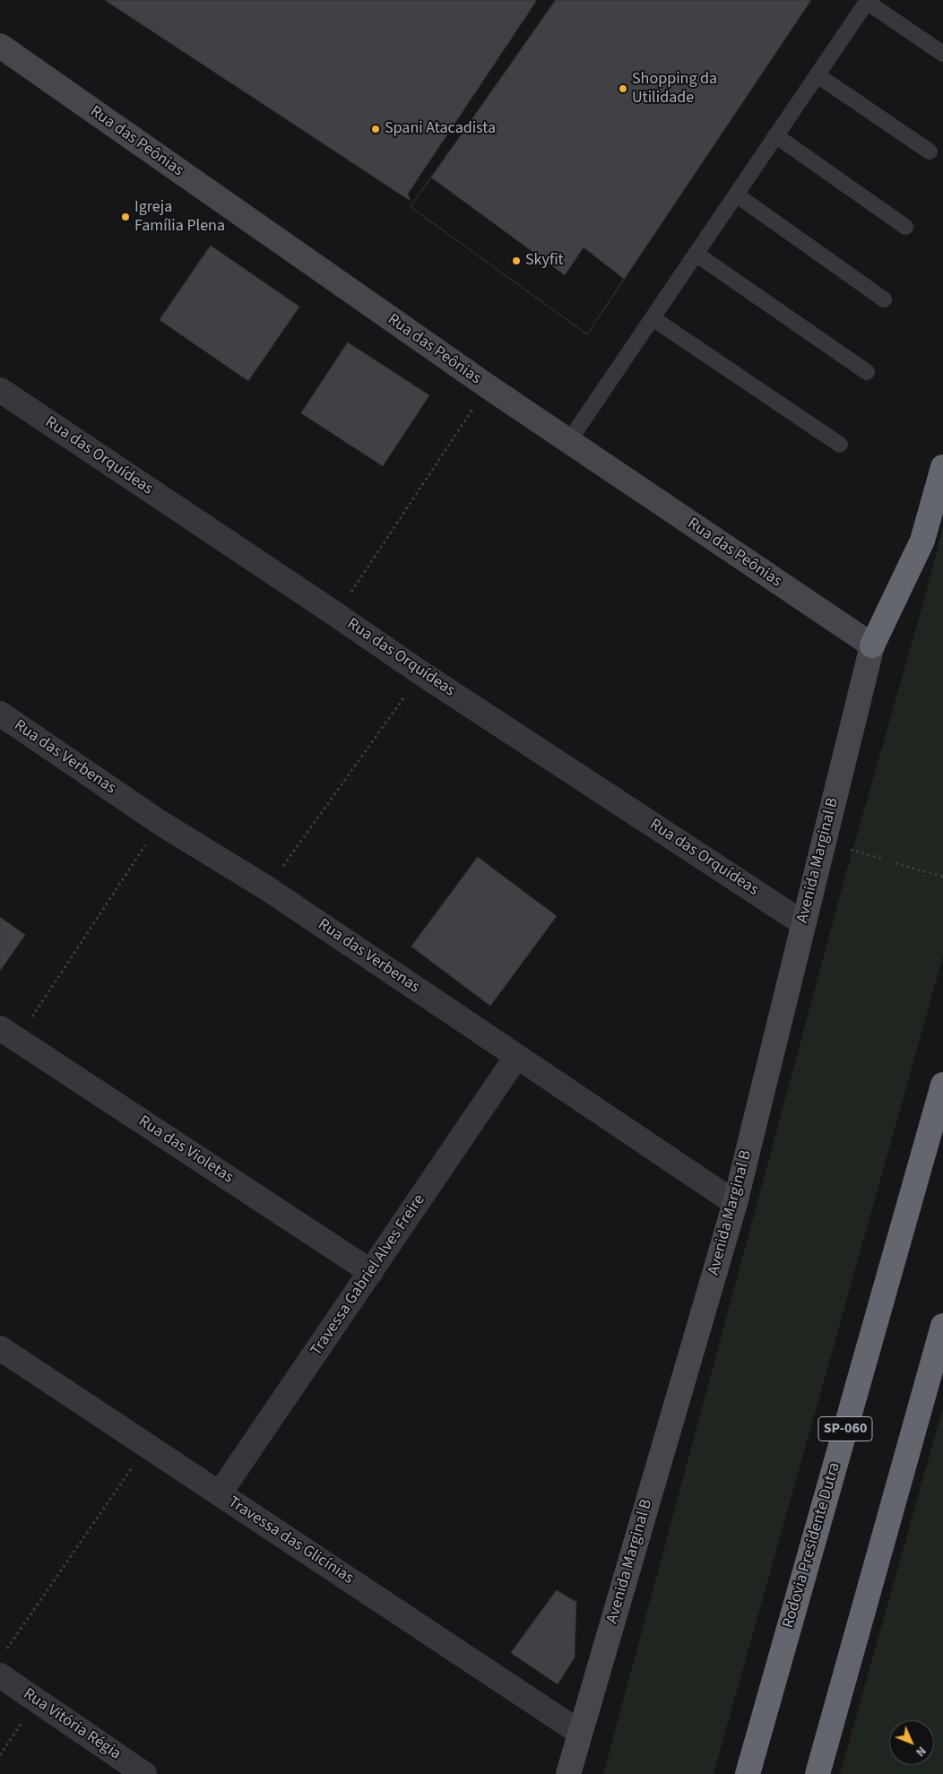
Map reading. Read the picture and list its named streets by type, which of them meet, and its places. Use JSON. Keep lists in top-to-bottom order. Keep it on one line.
{"streets":{"highway":["SP-060","Rodovia Presidente Dutra"],"street":["Rua das Peônias","Rua das Orquídeas","Rua das Verbenas","Avenida Marginal B","Rua das Violetas","Travessa Gabriel Alves Freire","Travessa das Glicínias","Rua Vitória Régia"]},"crossings":[["Rua das Peônias","Avenida Marginal B"],["Rua das Orquídeas","Avenida Marginal B"],["Rua das Verbenas","Avenida Marginal B"],["Rua das Verbenas","Travessa Gabriel Alves Freire"],["Avenida Marginal B","Travessa das Glicínias"],["Rua das Violetas","Travessa Gabriel Alves Freire"],["Travessa Gabriel Alves Freire","Travessa das Glicínias"]],"places":["Shopping da Utilidade","Spani Atacadista","Igreja Família Plena","Skyfit"],"north":"bottom right"}
